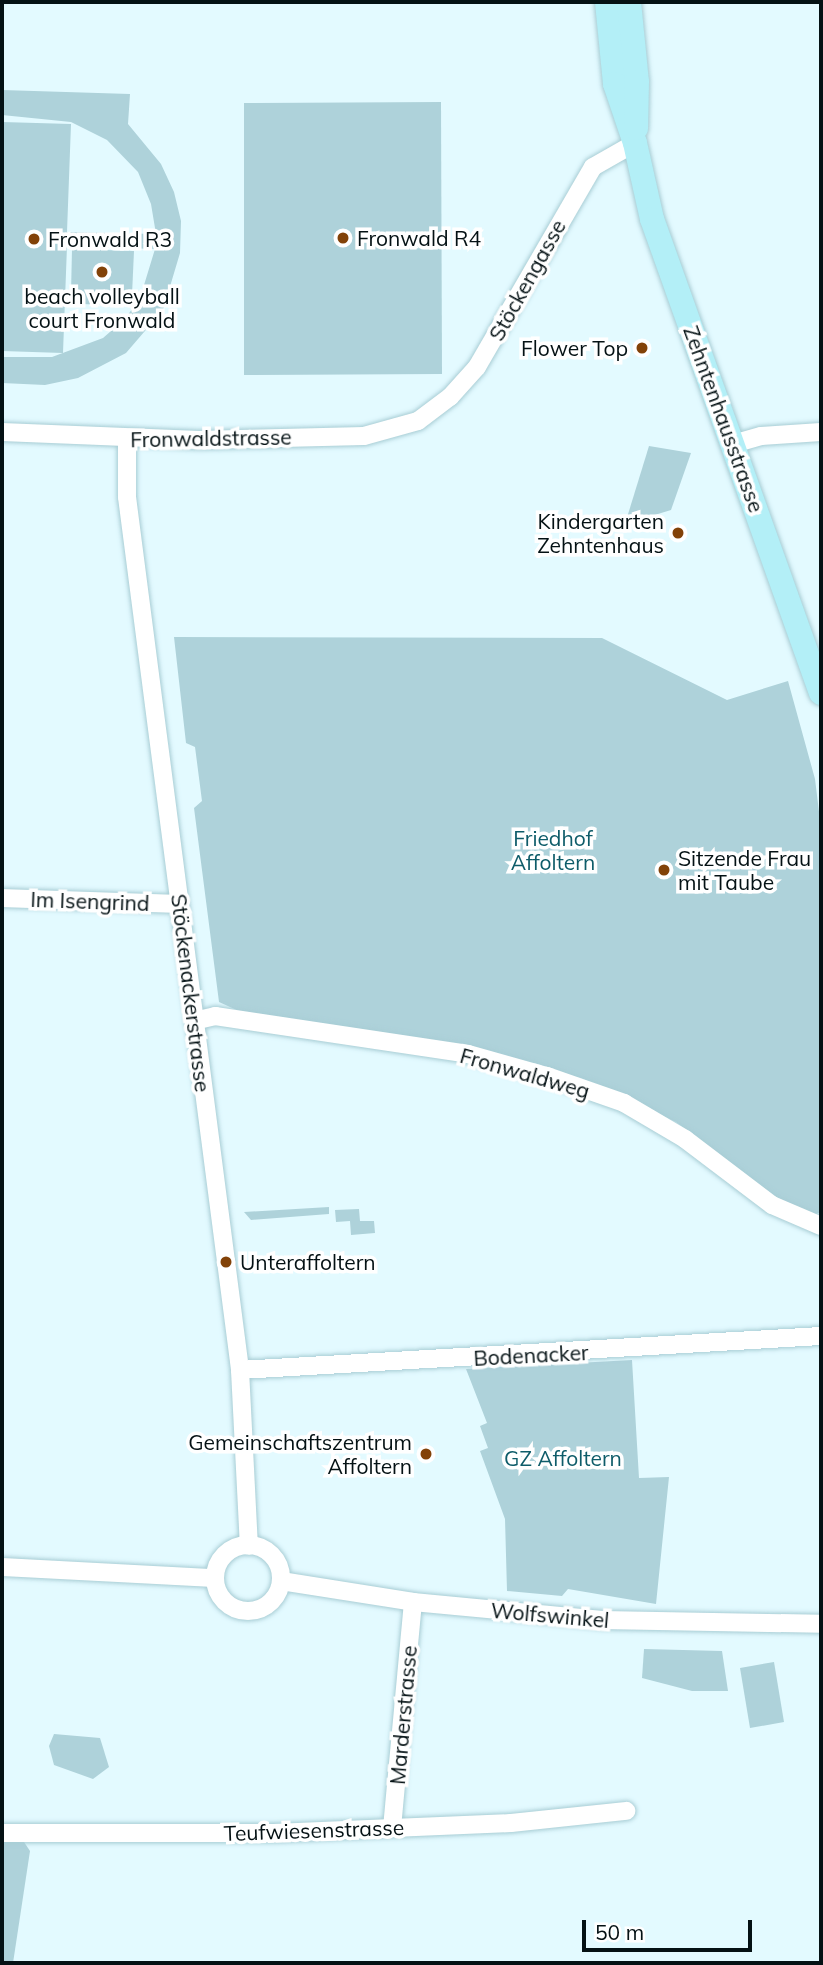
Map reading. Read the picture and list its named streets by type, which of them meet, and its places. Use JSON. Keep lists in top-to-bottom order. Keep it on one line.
{"streets":{"street":["Stöckengasse","Zehntenhausstrasse","Fronwaldstrasse","Im Isengrind","Stöckenackerstrasse","Fronwaldweg","Bodenacker","Wolfswinkel","Marderstrasse","Teufwiesenstrasse"]},"crossings":[["Stöckengasse","Zehntenhausstrasse"],["Stöckengasse","Fronwaldstrasse"],["Fronwaldstrasse","Stöckenackerstrasse"],["Im Isengrind","Stöckenackerstrasse"],["Stöckenackerstrasse","Fronwaldweg"],["Stöckenackerstrasse","Bodenacker"],["Stöckenackerstrasse","Wolfswinkel"],["Wolfswinkel","Marderstrasse"],["Marderstrasse","Teufwiesenstrasse"]],"parks":["Friedhof Affoltern","GZ Affoltern"],"places":["Fronwald R4","Fronwald R3","beach volleyball court Fronwald","Flower Top","Kindergarten Zehntenhaus","Sitzende Frau mit Taube","Unteraffoltern","Gemeinschaftszentrum Affoltern"],"scale_bar":"50 m"}
